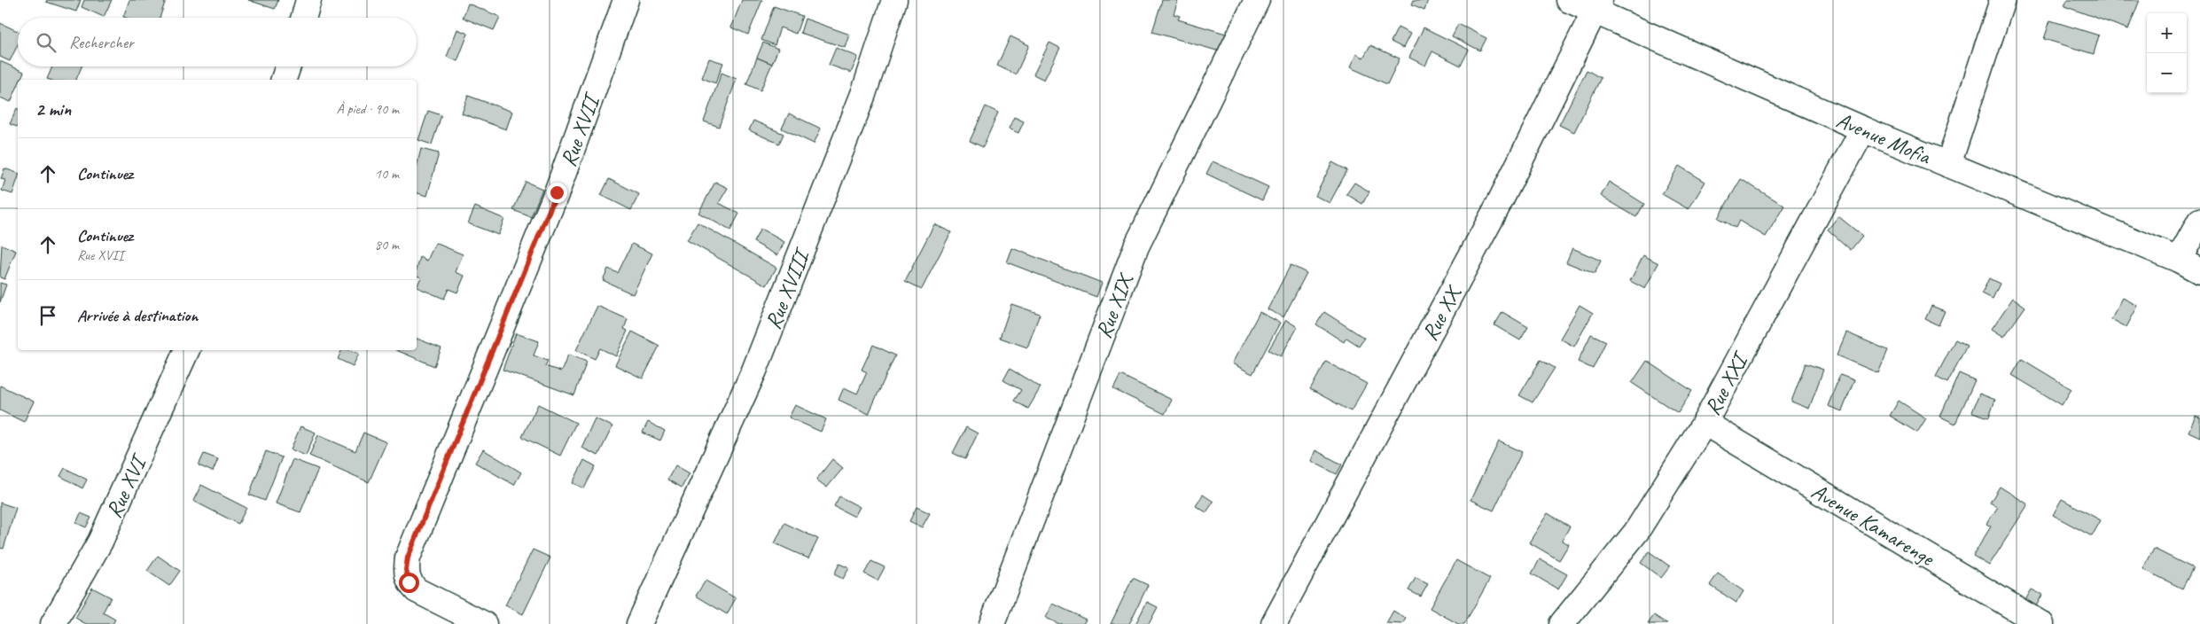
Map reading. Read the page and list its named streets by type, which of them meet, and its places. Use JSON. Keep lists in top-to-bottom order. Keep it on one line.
{"streets":{"street":["Rue XVII","Avenue Mofia","Rue XVIII","Rue XIX","Rue XX","Rue XXI","Rue XVI","Avenue Kamarenge"]},"crossings":[["Avenue Mofia","Rue XX"],["Avenue Mofia","Rue XXI"],["Rue XXI","Avenue Kamarenge"]],"page":{"map_buttons":["+","−"],"search":"Rechercher","heading":["2 min","À pied · 90 m"],"list":[["Continuez","10 m"],["Continuez","Rue XVII","80 m"],"Arrivée à destination"]}}
